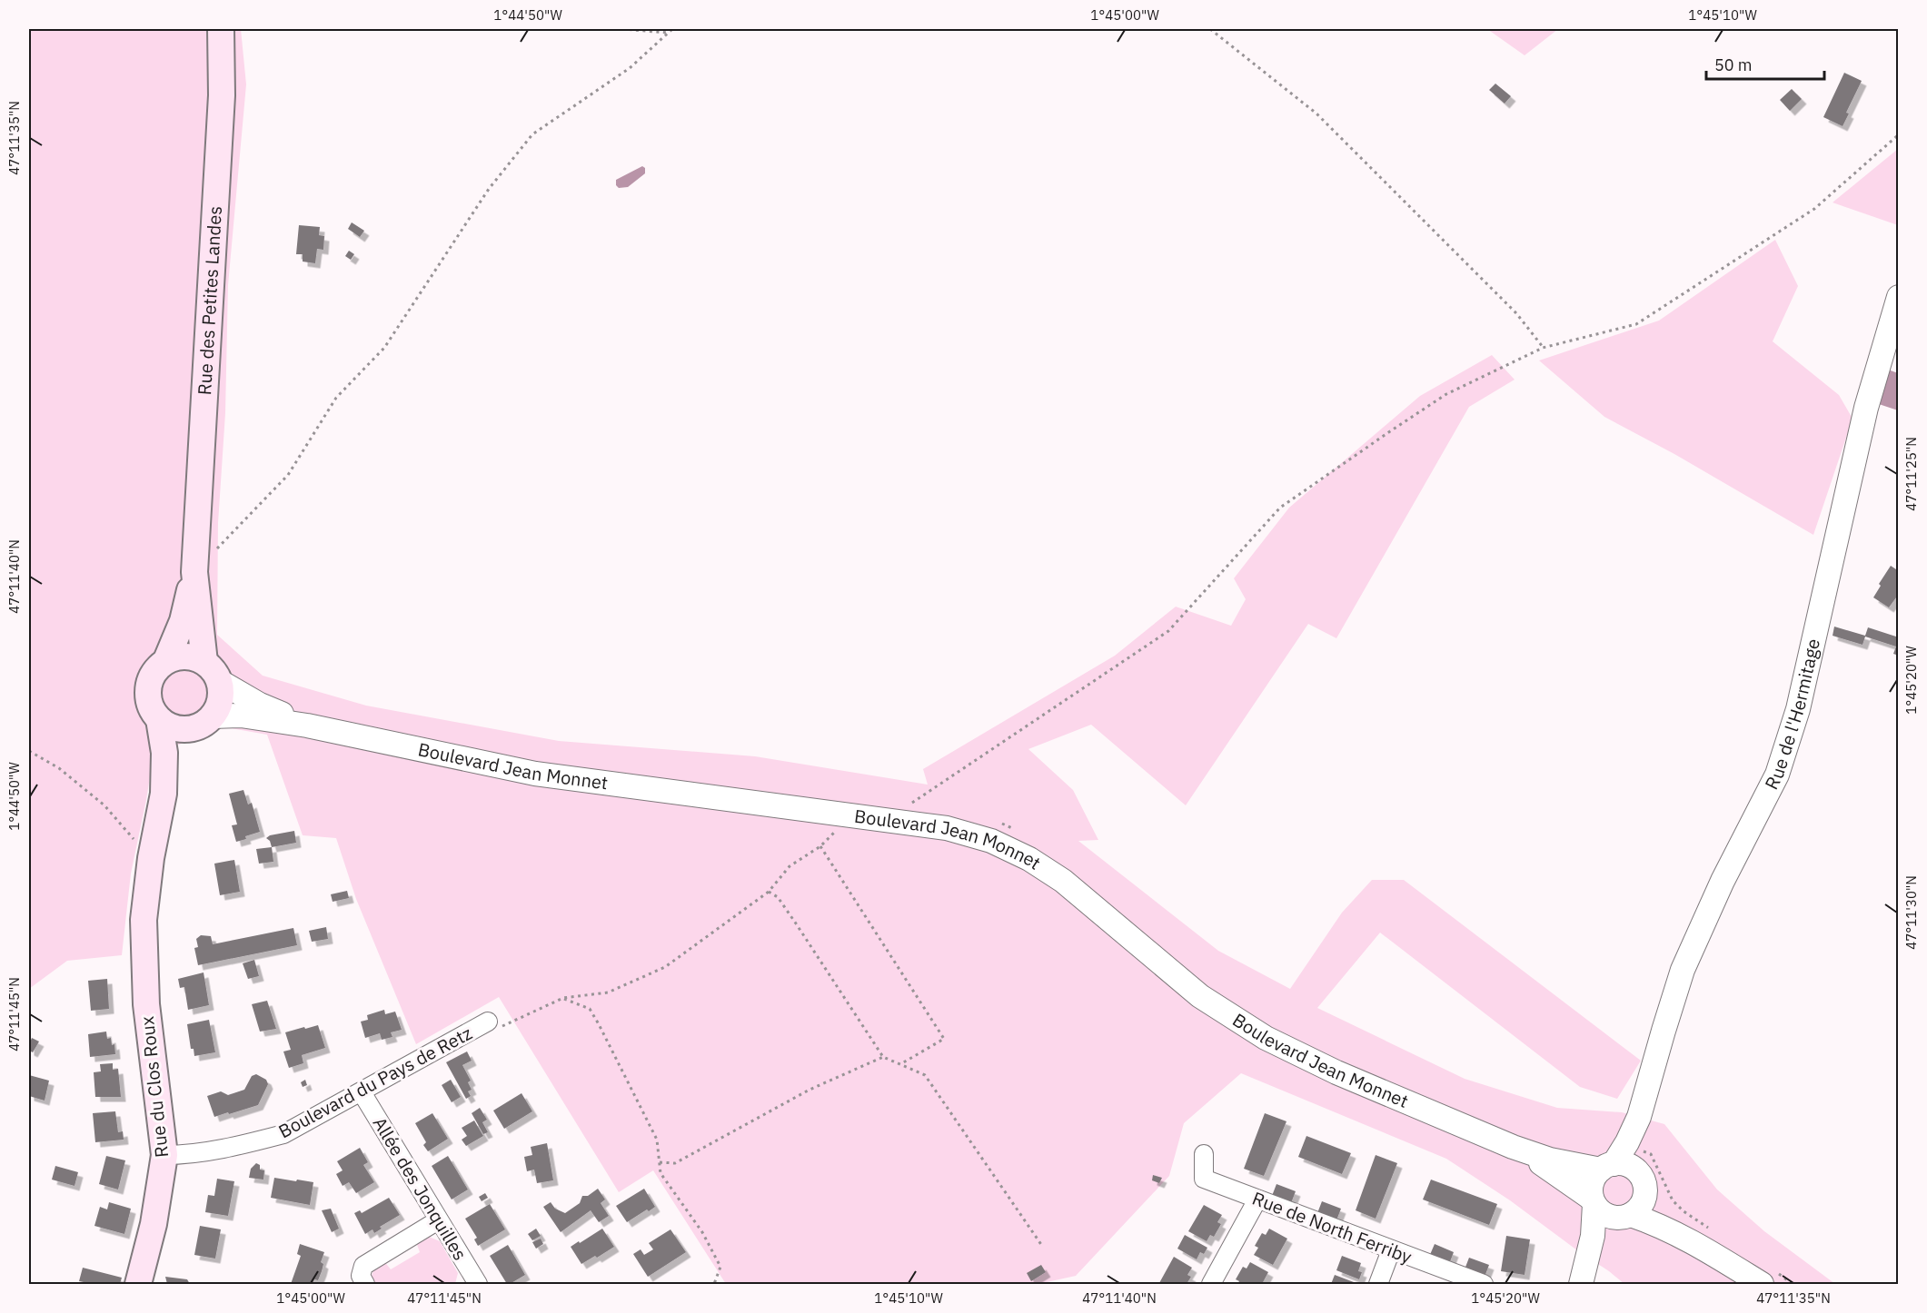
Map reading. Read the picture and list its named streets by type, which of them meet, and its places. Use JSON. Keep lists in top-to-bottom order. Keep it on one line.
{"streets":{"main road":["Rue des Petites Landes","Rue du Clos Roux"],"street":["Rue de l'Hermitage","Boulevard Jean Monnet","Boulevard du Pays de Retz","Allée des Jonquilles","Rue de North Ferriby"]},"crossings":[["Rue des Petites Landes","Boulevard Jean Monnet"],["Rue de l'Hermitage","Boulevard Jean Monnet"],["Boulevard du Pays de Retz","Rue du Clos Roux"],["Boulevard du Pays de Retz","Allée des Jonquilles"]],"scale_bar":"50 m","coordinates":["1°44'50\"W","1°45'00\"W","1°45'10\"W","47°11'35\"N","47°11'25\"N","47°11'40\"N","1°45'20\"W","47°11'30\"N","47°11'45\"N"]}
